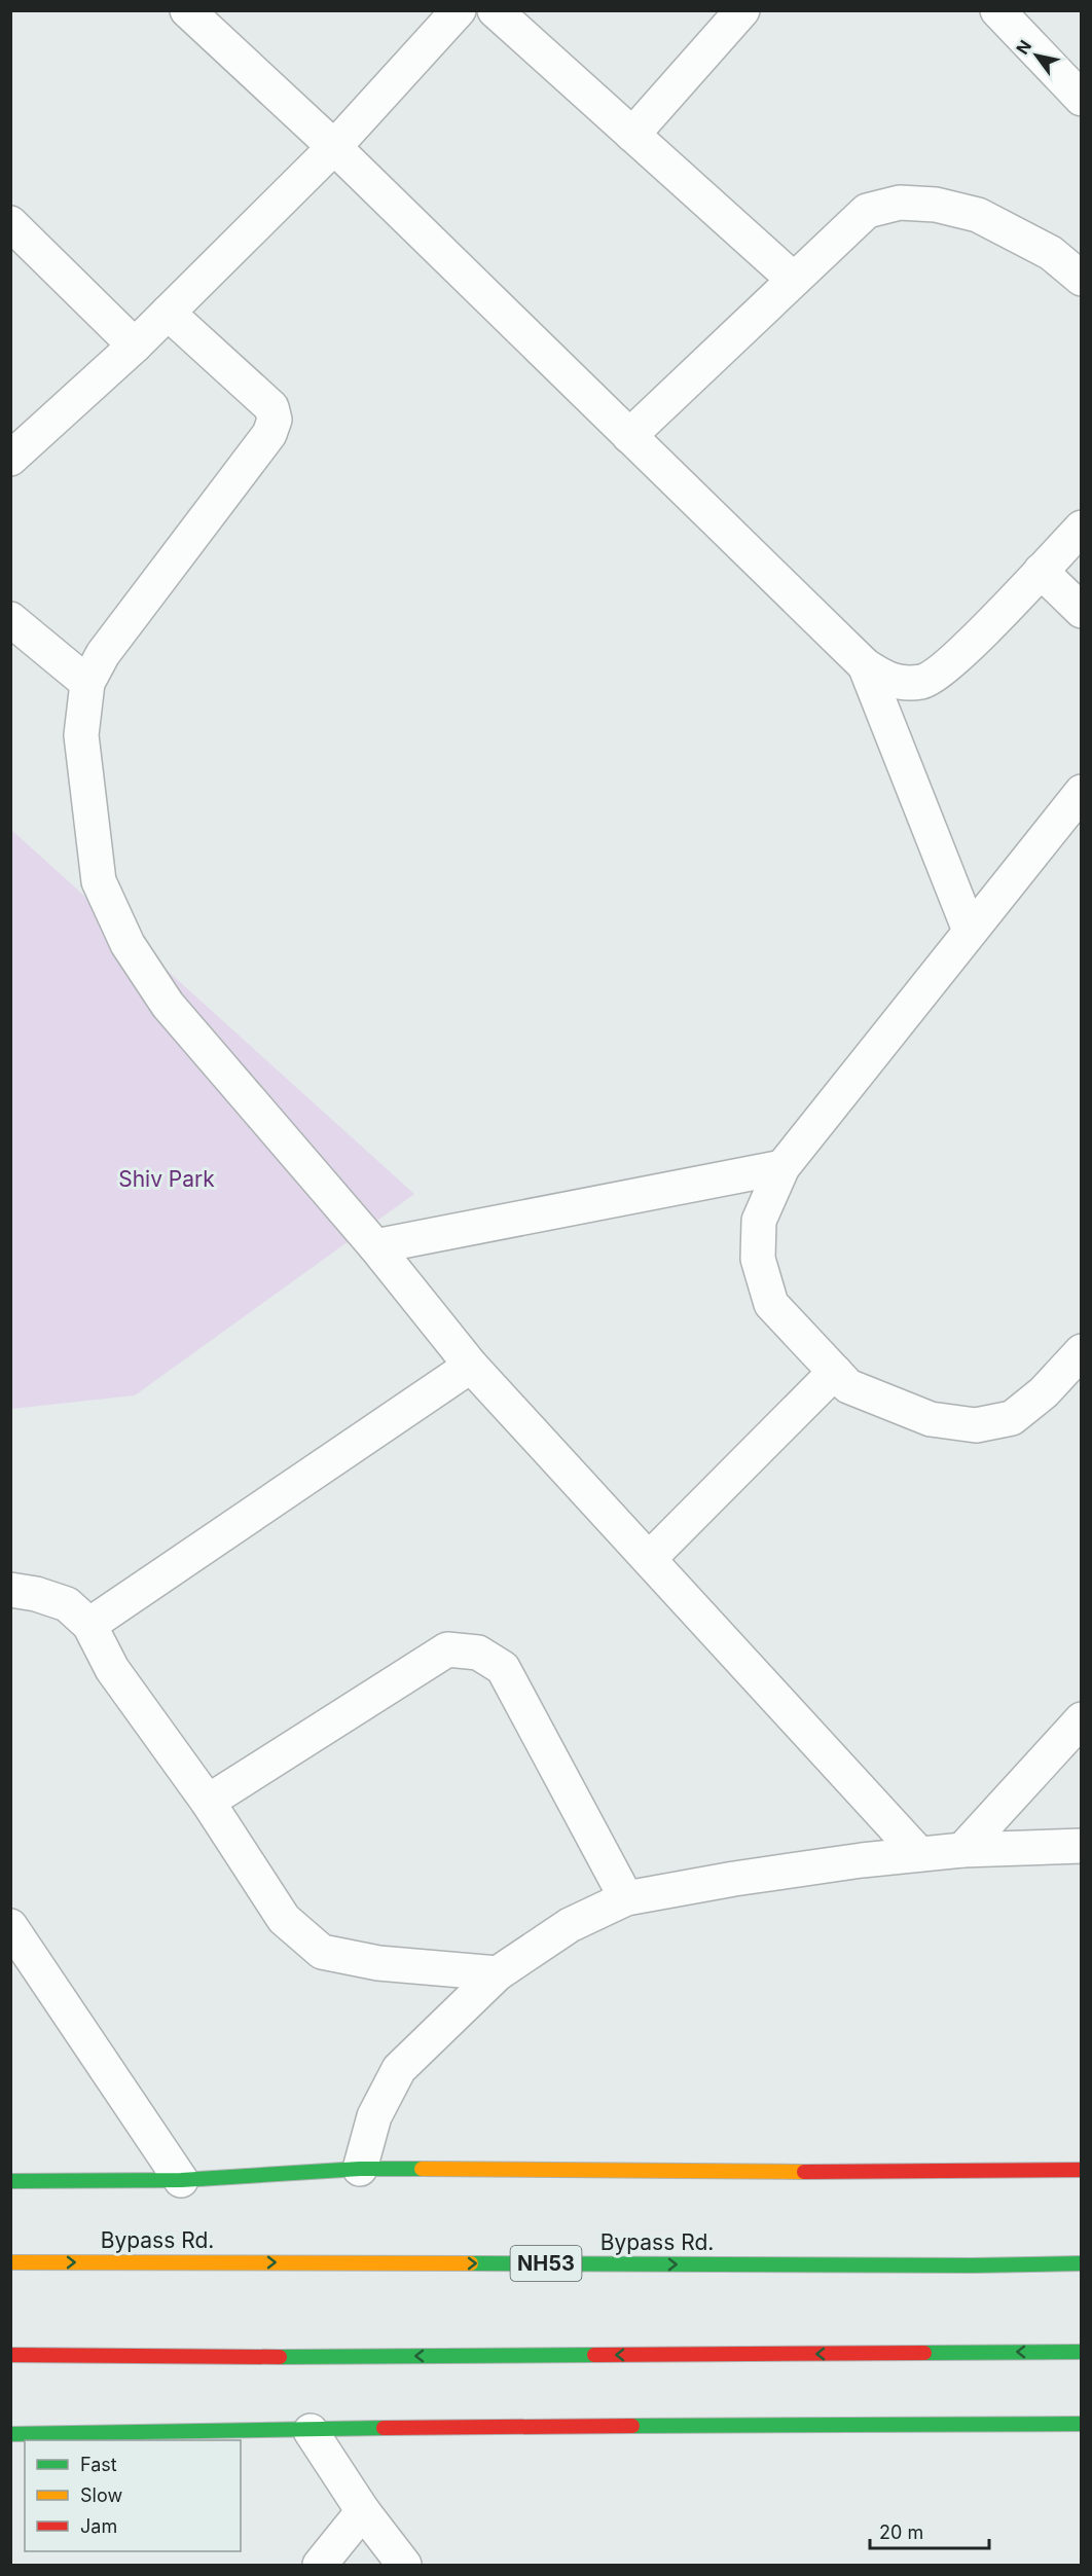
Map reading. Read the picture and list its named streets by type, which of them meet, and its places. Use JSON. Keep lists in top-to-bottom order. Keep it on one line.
{"streets":{"main road":["Bypass Rd.","NH53"]},"parks":["Shiv Park"],"legend":["Fast","Slow","Jam"],"scale_bar":"20 m","north":"top left"}
